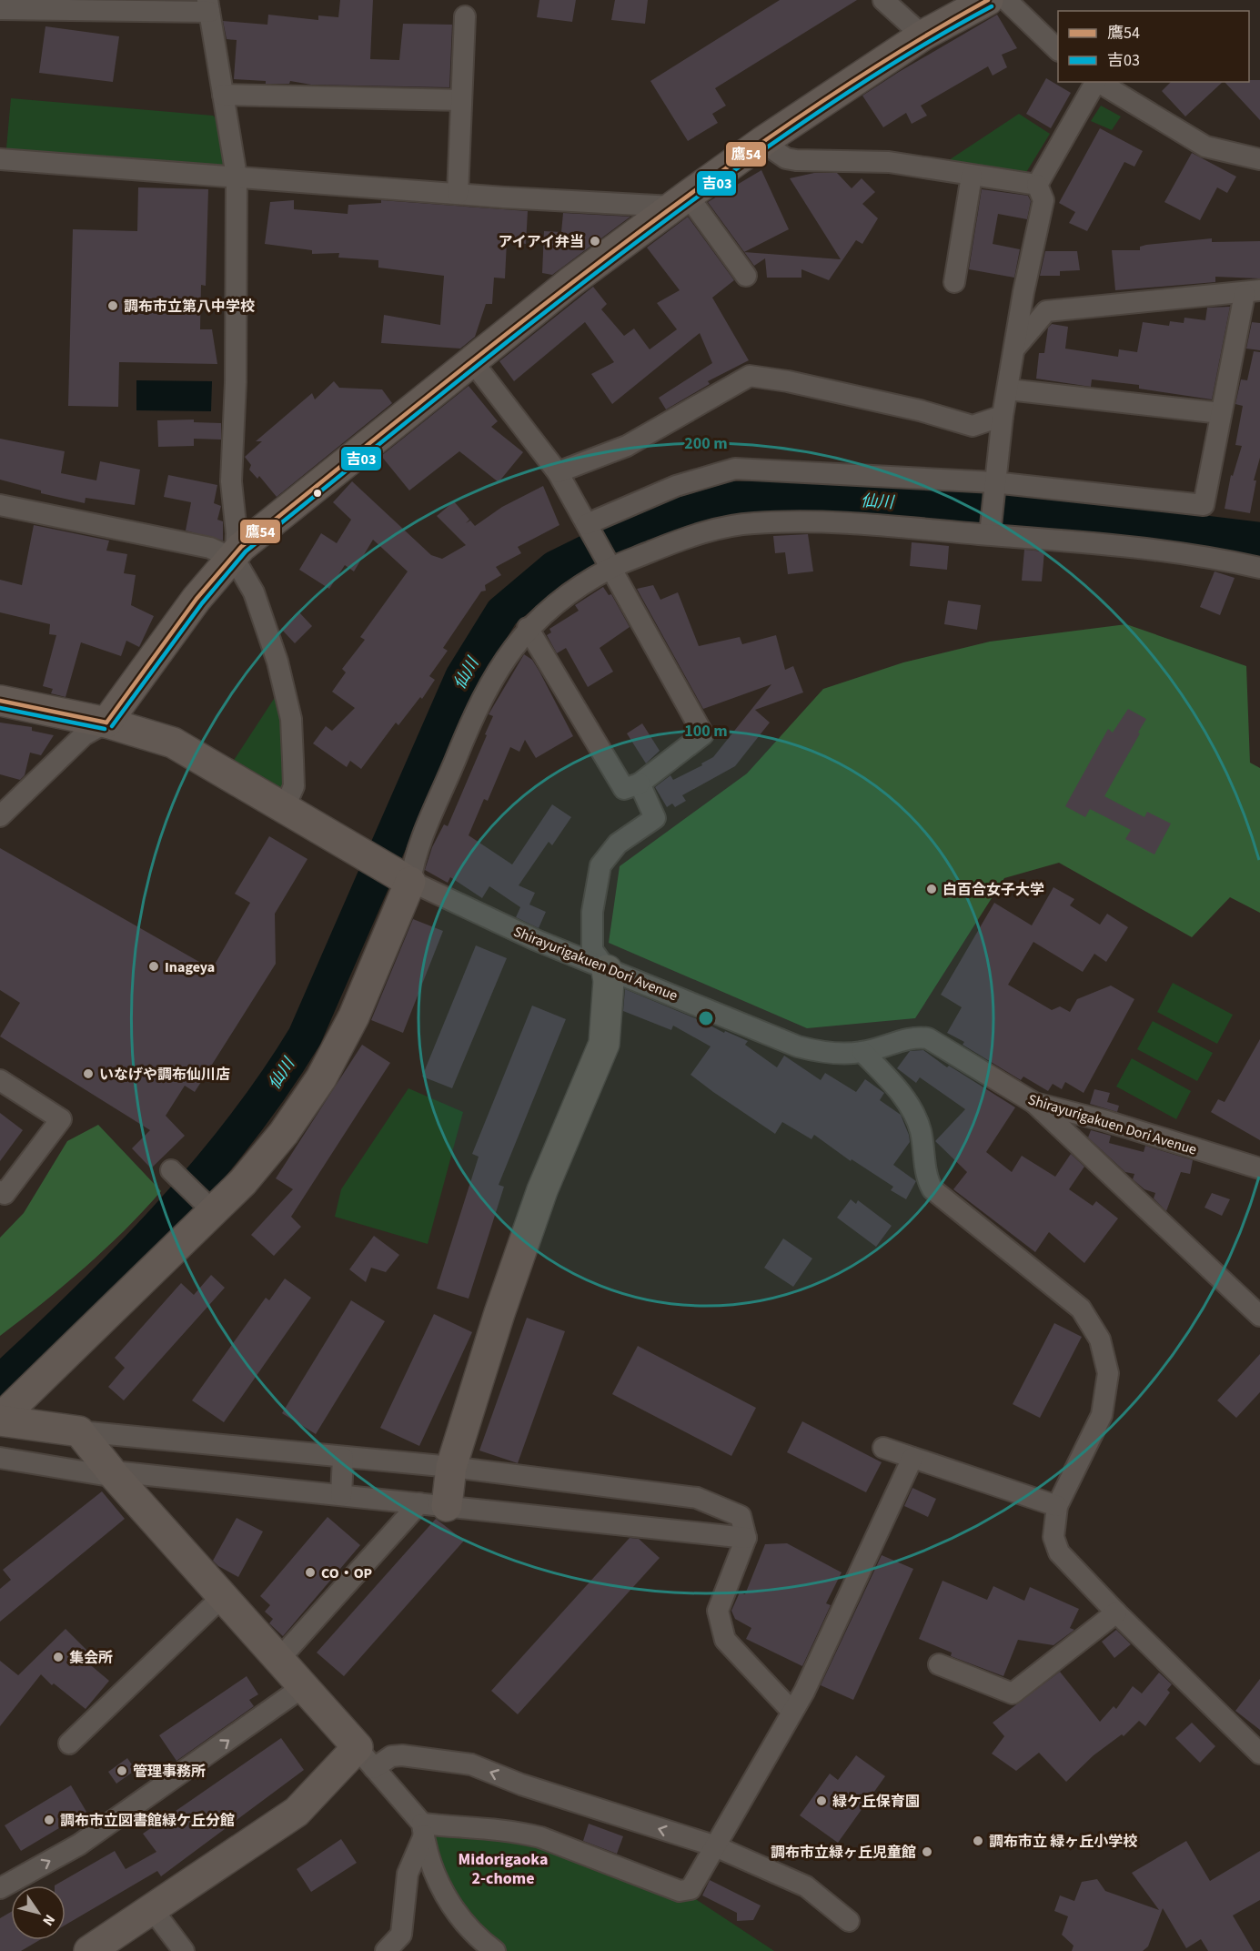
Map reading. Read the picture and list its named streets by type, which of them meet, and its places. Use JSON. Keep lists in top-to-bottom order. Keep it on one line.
{"streets":{"street":["Shirayurigakuen Dori Avenue"]},"districts":["Midorigaoka 2-chome"],"water":["仙川"],"places":["アイアイ弁当","調布市立第八中学校","白百合女子大学","Inageya","いなげや調布仙川店","CO・OP","集会所","管理事務所","緑ケ丘保育園","調布市立図書館緑ケ丘分館","調布市立 緑ヶ丘小学校","調布市立緑ヶ丘児童館"],"lines":["transit line 鷹54","transit line 吉03"],"legend":["鷹54","吉03"],"north":"bottom right","rings":["200 m","100 m"]}
